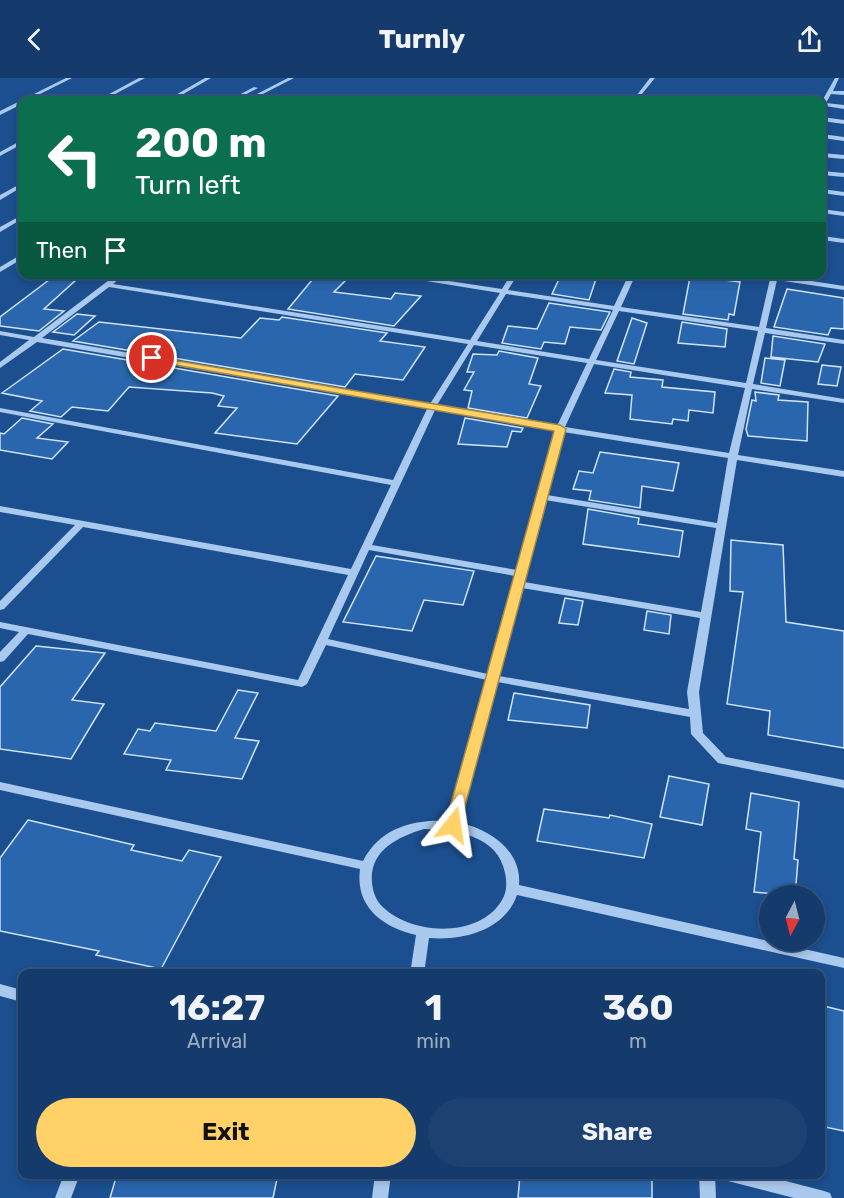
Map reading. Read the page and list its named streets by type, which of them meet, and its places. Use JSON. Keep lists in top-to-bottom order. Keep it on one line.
{"north":"bottom","page":{"header":"Turnly","turn":["200 m","Turn left"],"then":"Then","eta":["16:27","Arrival","1","min","360","m"],"buttons":["Exit","Share"]}}
